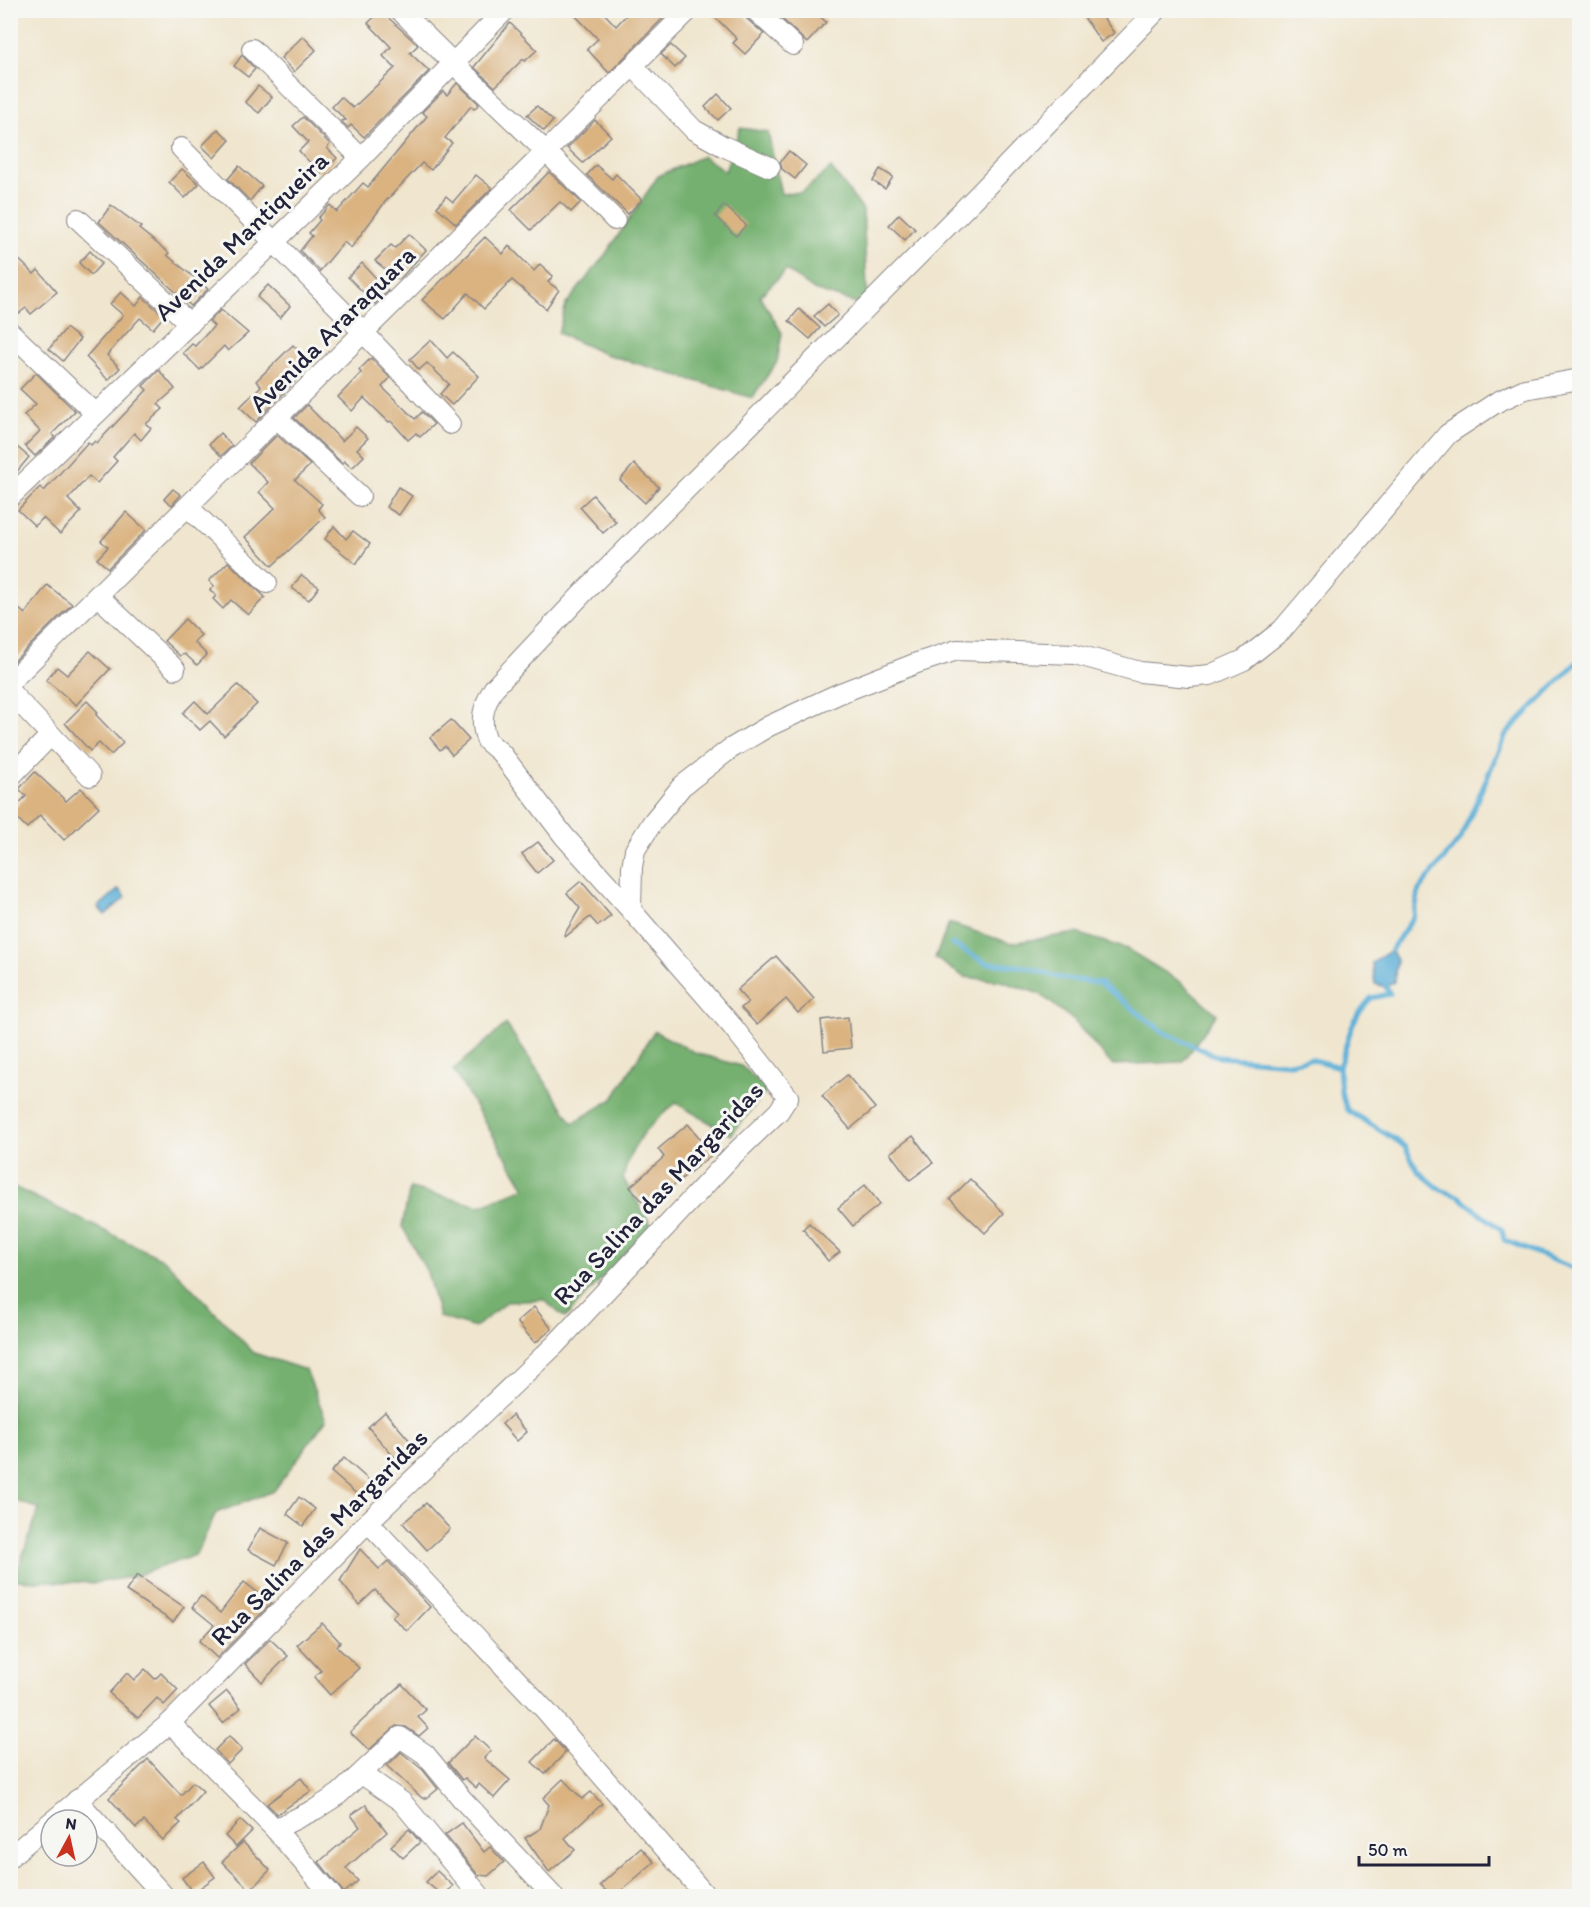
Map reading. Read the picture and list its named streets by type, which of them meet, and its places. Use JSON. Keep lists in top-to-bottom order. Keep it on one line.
{"streets":{"street":["Avenida Mantiqueira","Avenida Araraquara","Rua Salina das Margaridas"]},"scale_bar":"50 m","north":"top"}
